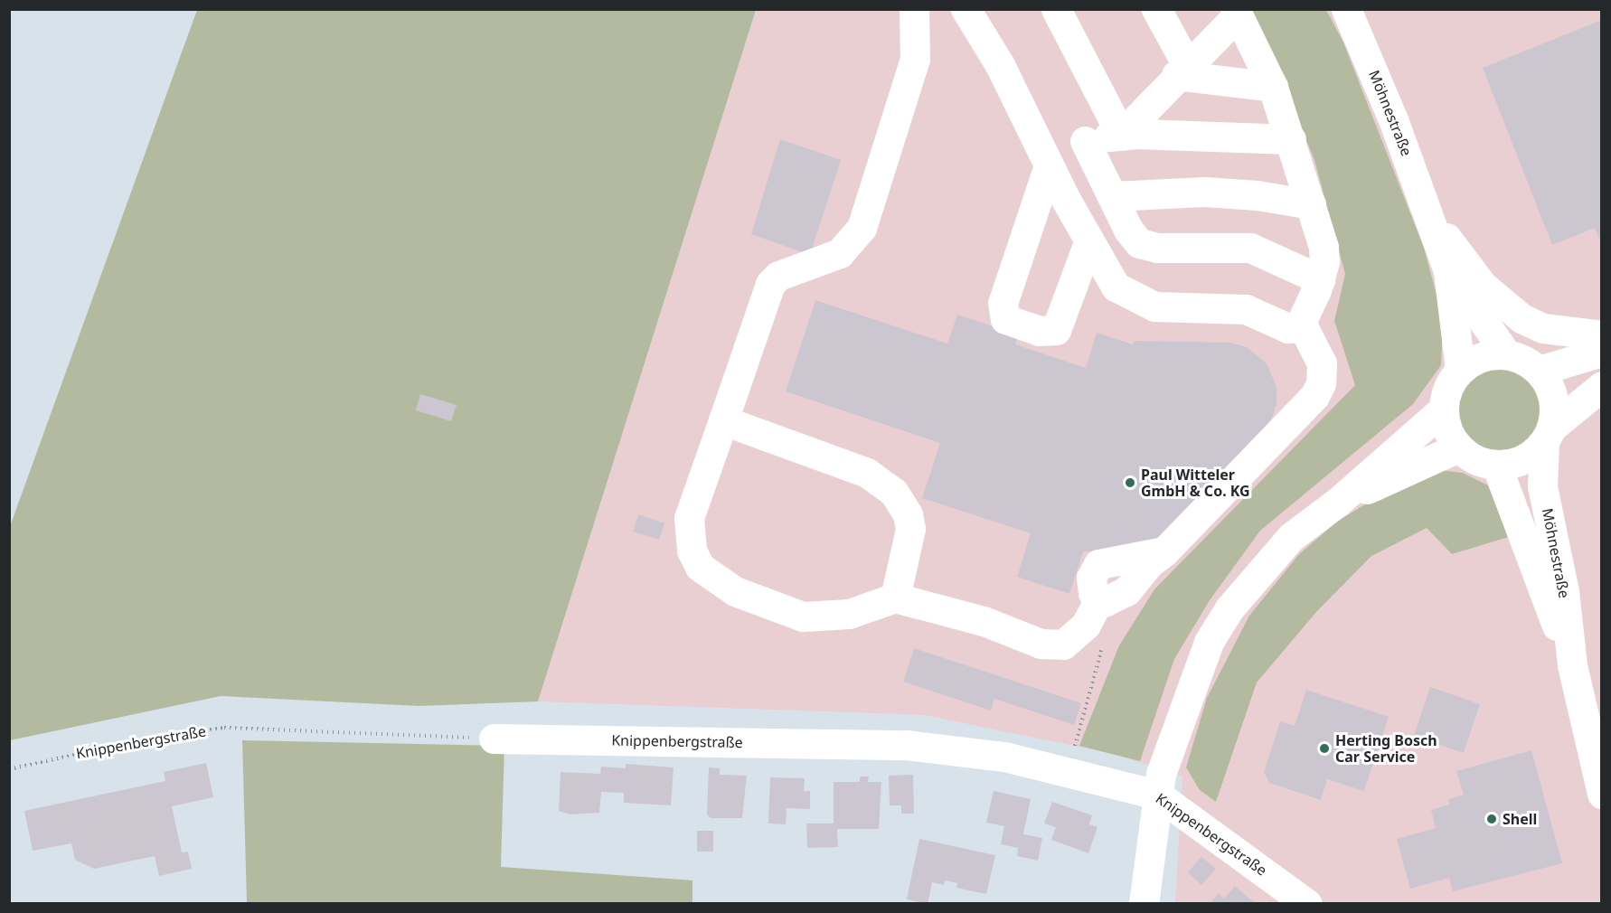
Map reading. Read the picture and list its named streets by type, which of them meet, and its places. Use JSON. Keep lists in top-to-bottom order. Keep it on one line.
{"streets":{"main road":["Möhnestraße","Knippenbergstraße"]},"places":["Paul Witteler GmbH & Co. KG","Herting Bosch Car Service","Shell"]}
